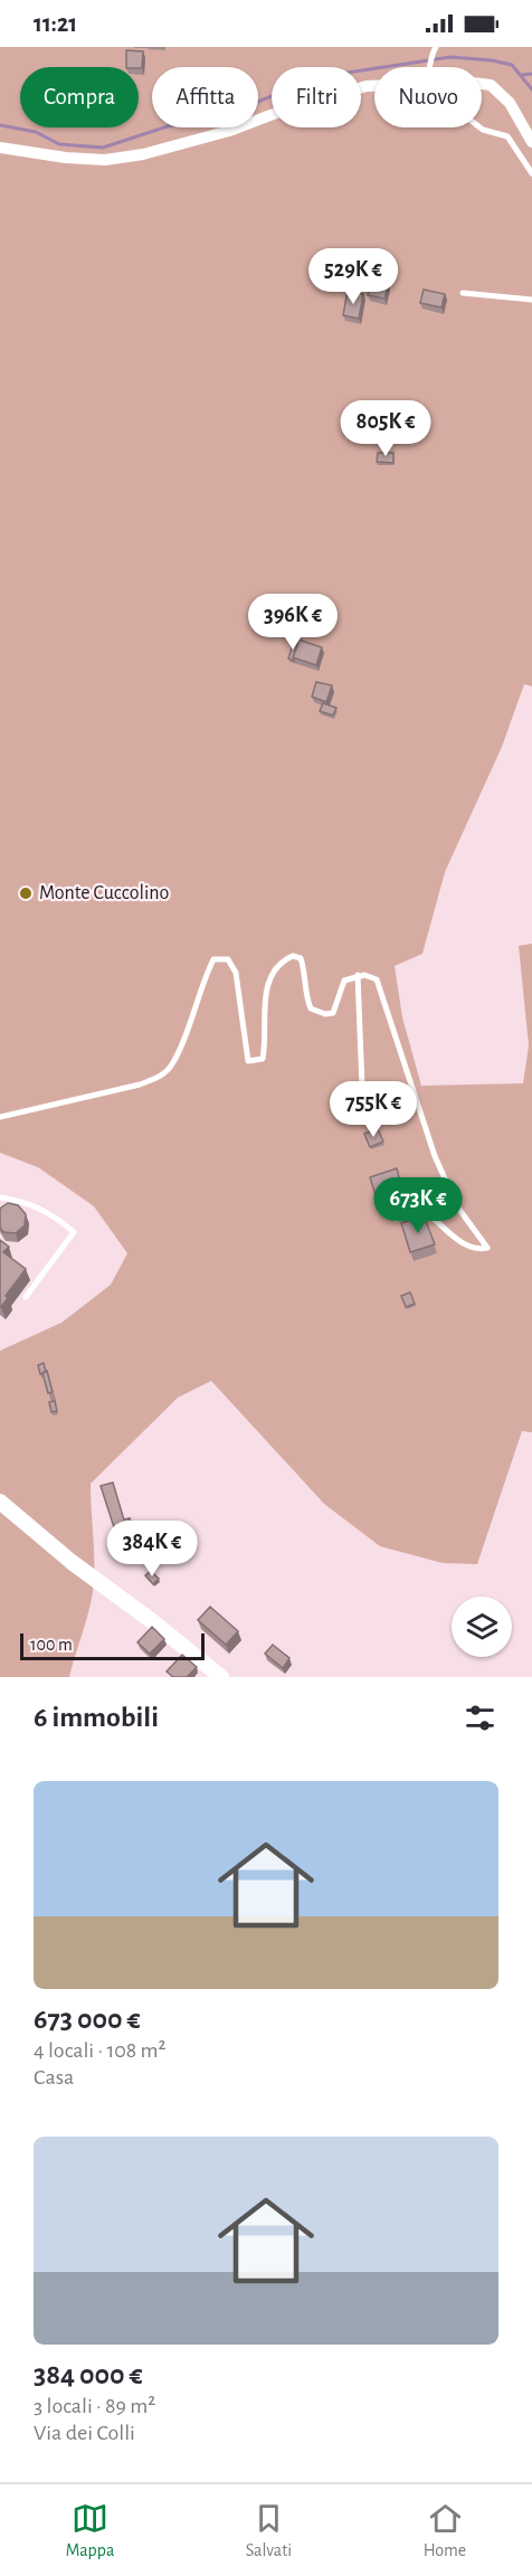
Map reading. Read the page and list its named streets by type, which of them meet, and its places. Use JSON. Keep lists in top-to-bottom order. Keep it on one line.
{"places":["Monte Cuccolino"],"scale_bar":"100 m","page":{"status":"11:21","chip":["Compra","Affitta","Filtri","Nuovo"],"price":["529K €","805K €","396K €","755K €","673K €","384K €"],"scale":"100 m","heading":"6 immobili","list":[{"name":"673 000 €","note":"4 locali · 108 m² · Casa"},{"name":"384 000 €","note":"3 locali · 89 m² · Via dei Colli"}],"tabs":["Mappa","Salvati","Home"]}}
